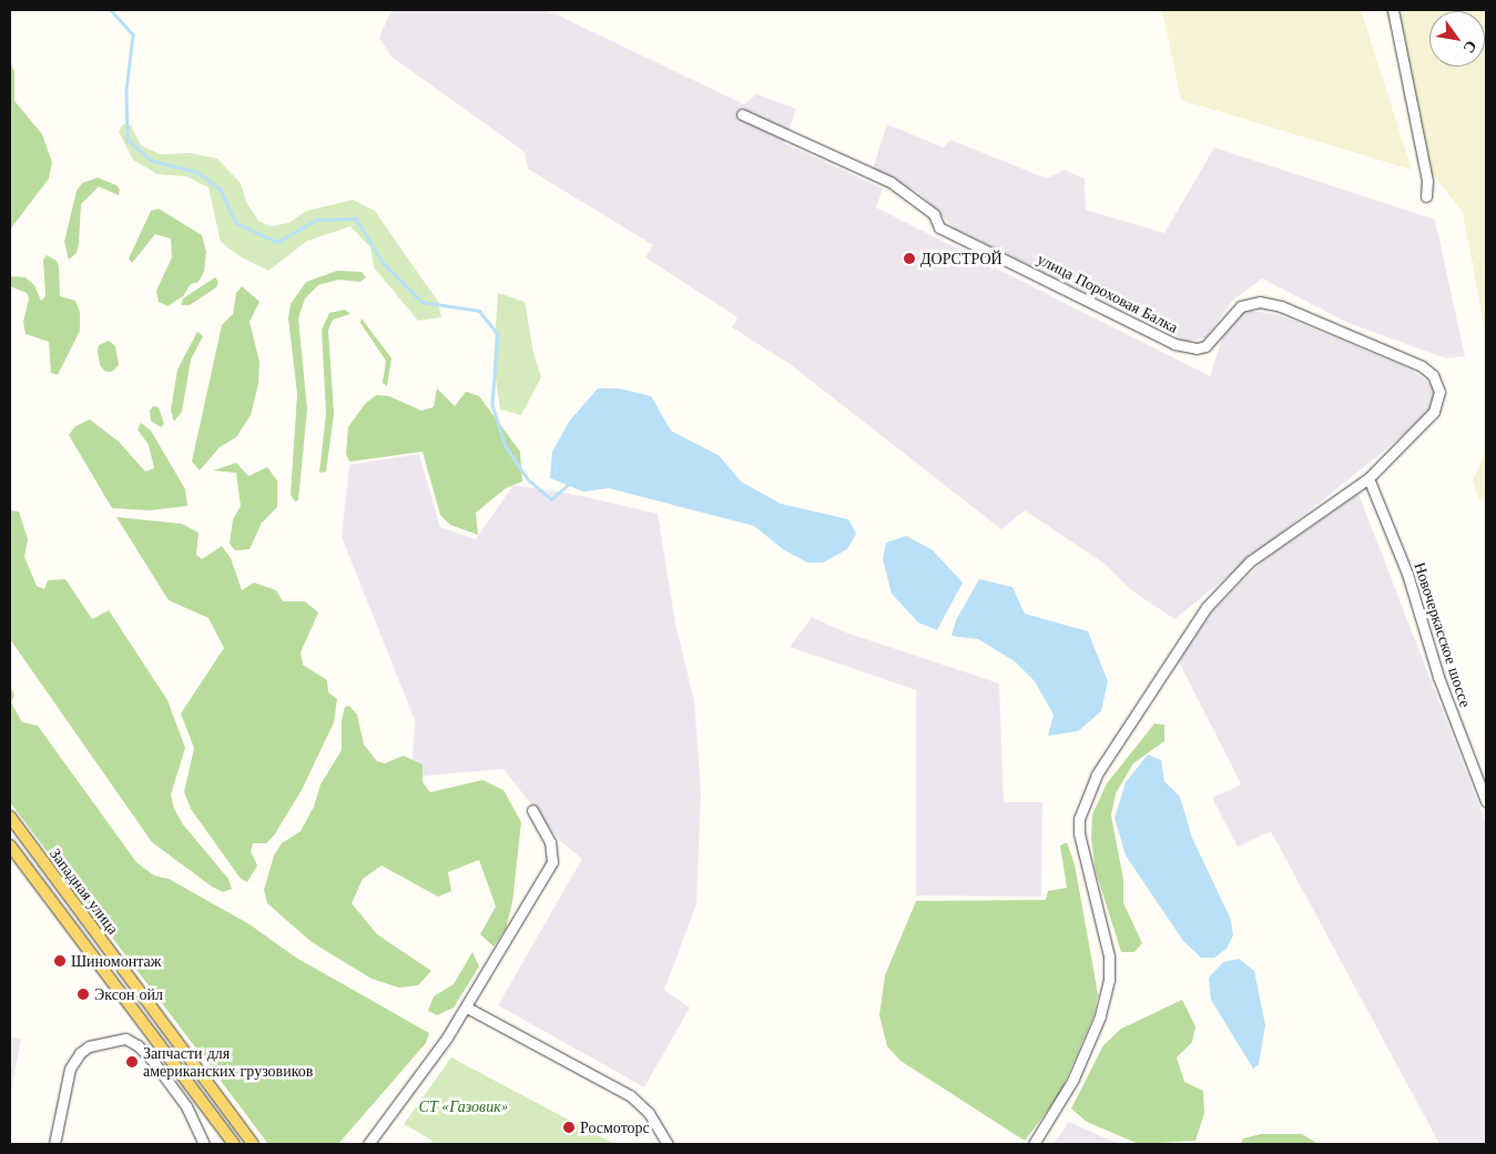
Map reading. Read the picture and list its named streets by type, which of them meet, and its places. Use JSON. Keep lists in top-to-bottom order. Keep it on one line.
{"streets":{"main road":["Западная улица"],"street":["улица Пороховая Балка","Новочеркасское шоссе"]},"crossings":[["улица Пороховая Балка","Новочеркасское шоссе"]],"parks":["СТ «Газовик»"],"places":["ДОРСТРОЙ","Шиномонтаж","Эксон ойл","Запчасти для американских грузовиков","Росмоторс"],"north":"bottom right"}
